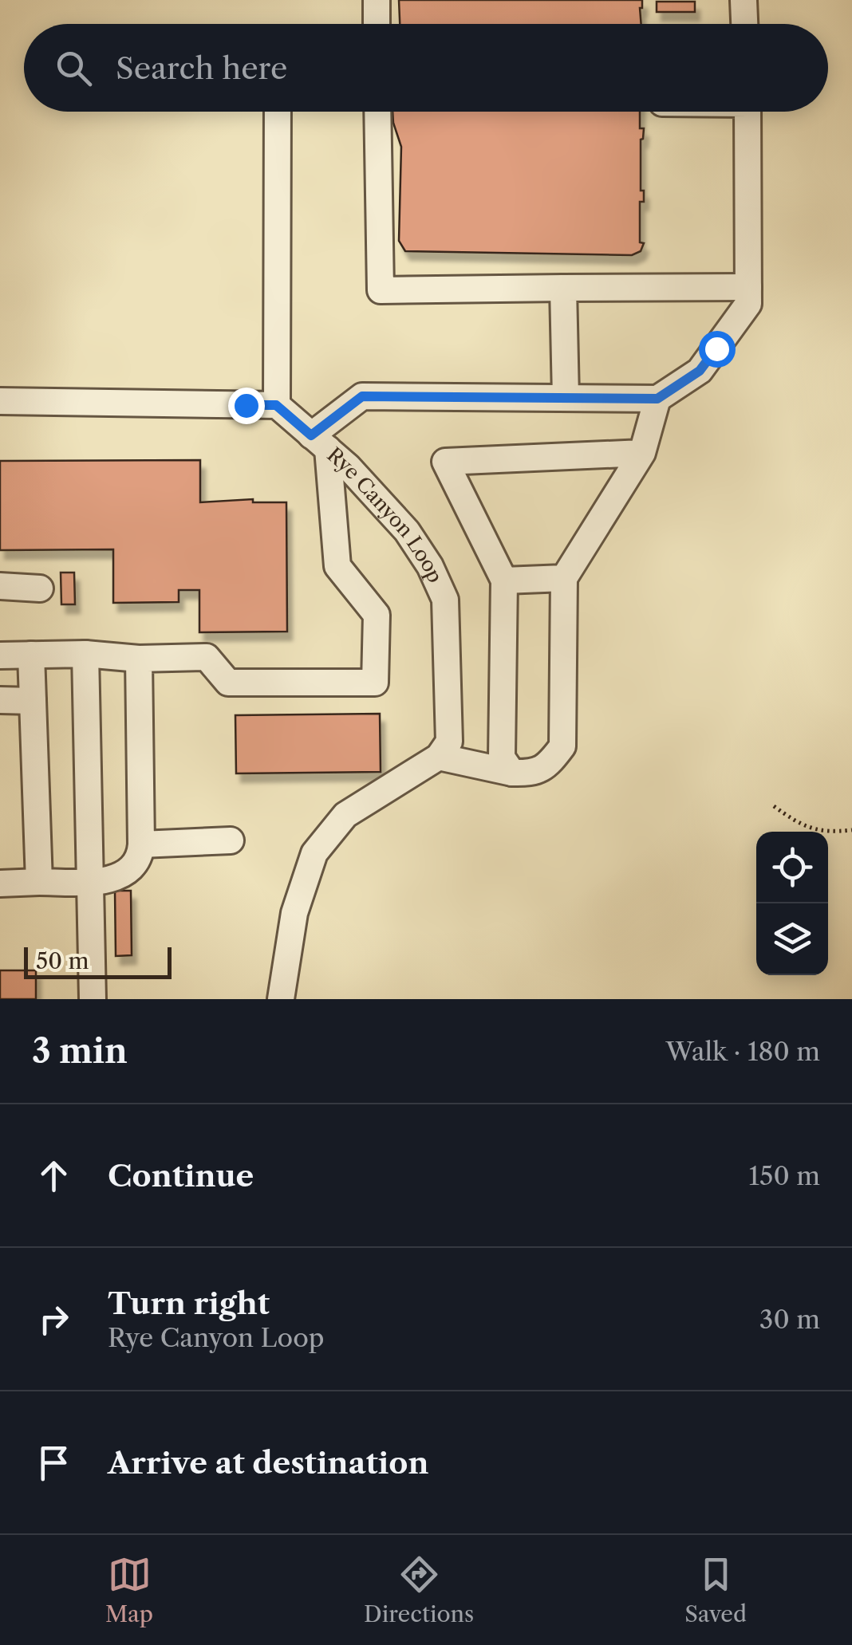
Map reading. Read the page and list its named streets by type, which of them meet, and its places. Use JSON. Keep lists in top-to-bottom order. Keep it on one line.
{"streets":{"street":["Rye Canyon Loop"]},"scale_bar":"50 m","page":{"search":"Search here","scale":"50 m","heading":["3 min","Walk · 180 m"],"list":[["Continue","150 m"],["Turn right","Rye Canyon Loop","30 m"],"Arrive at destination"],"nav":["Map","Directions","Saved"]}}
